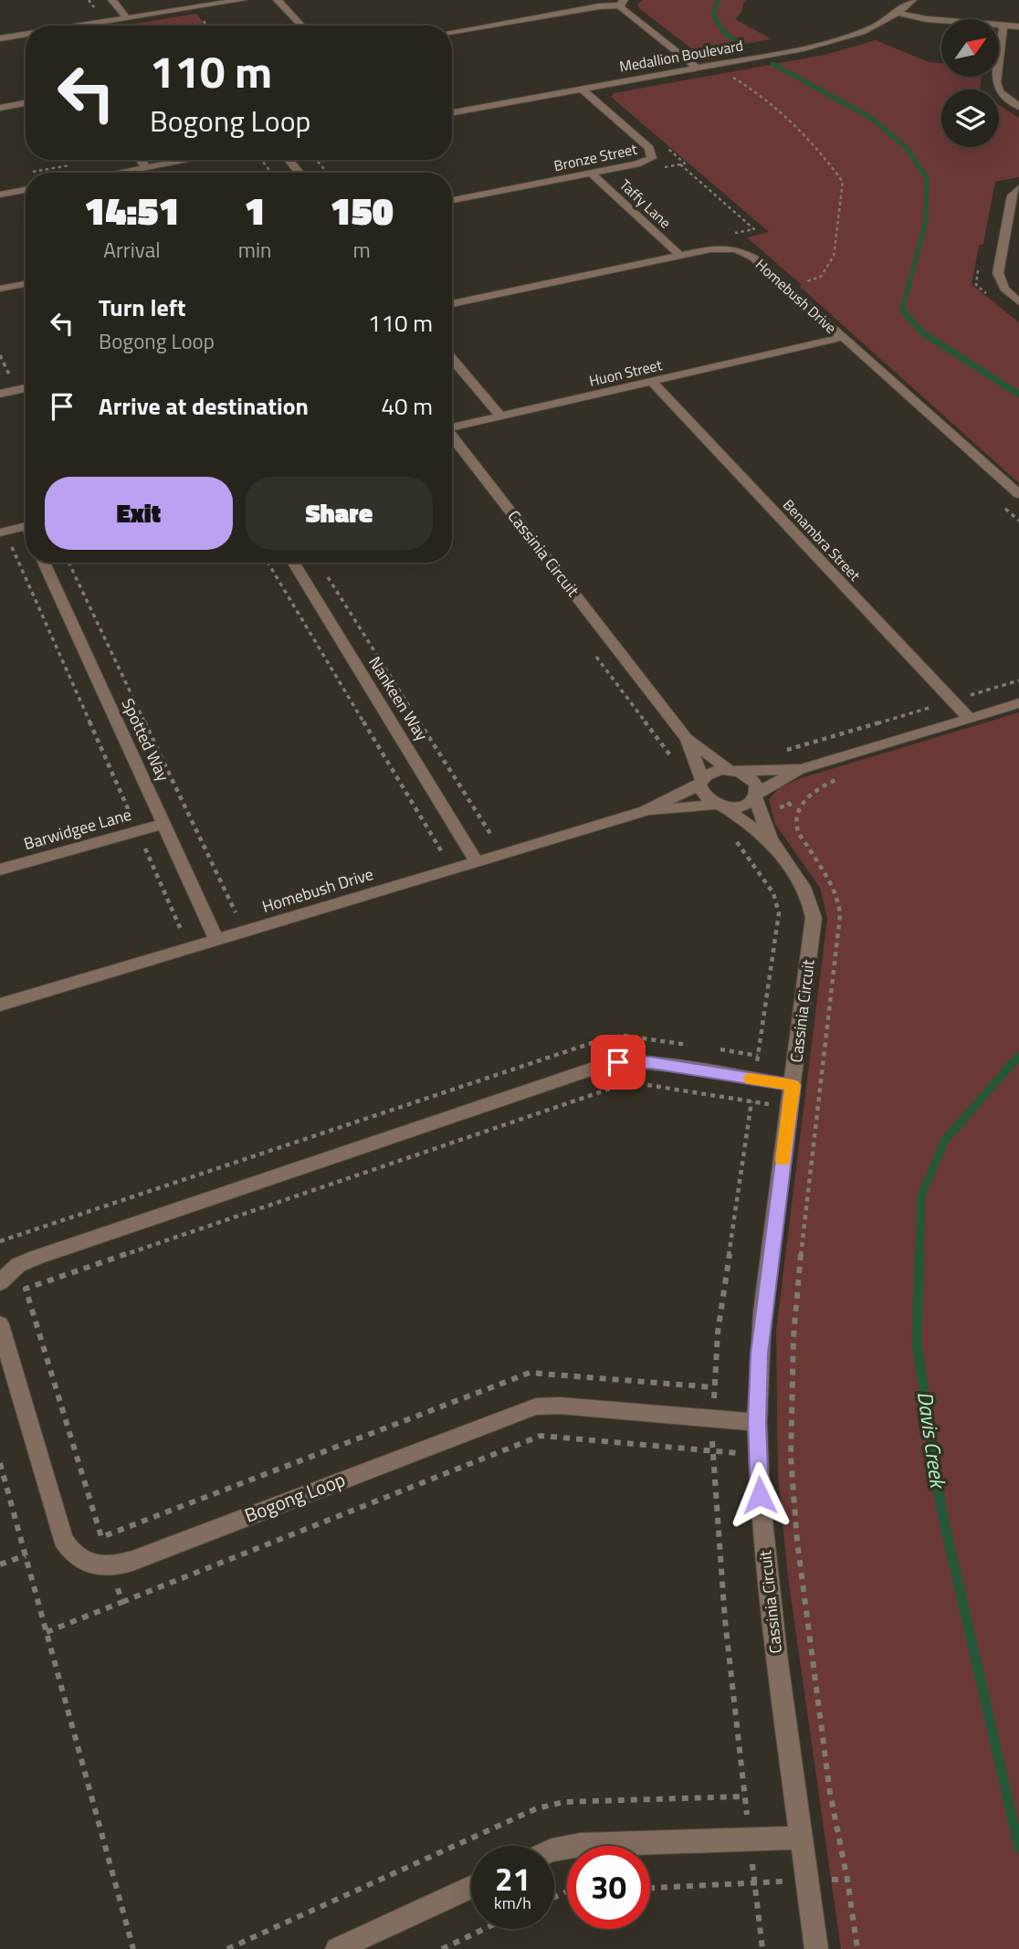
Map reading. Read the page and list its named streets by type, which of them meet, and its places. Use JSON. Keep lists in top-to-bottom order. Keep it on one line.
{"streets":{"street":["Medallion Boulevard","Bronze Street","Taffy Lane","Homebush Drive","Huon Street","Benambra Street","Cassinia Circuit","Nankeen Way","Spotted Way","Barwidgee Lane","Bogong Loop"]},"crossings":[["Medallion Boulevard","Bronze Street"],["Bronze Street","Taffy Lane"],["Taffy Lane","Homebush Drive"],["Homebush Drive","Huon Street"],["Homebush Drive","Cassinia Circuit"],["Homebush Drive","Nankeen Way"],["Homebush Drive","Spotted Way"],["Huon Street","Benambra Street"],["Cassinia Circuit","Bogong Loop"],["Spotted Way","Barwidgee Lane"]],"water":["Davis Creek"],"north":"top right","page":{"turn":["110 m","Bogong Loop"],"eta":["14:51","Arrival","1","min","150","m"],"list":[{"name":"Turn left","note":"Bogong Loop","value":"110 m"},{"name":"Arrive at destination","value":"40 m"}],"buttons":["Exit","Share"],"speed":"21 km/h","limit":"30"}}
